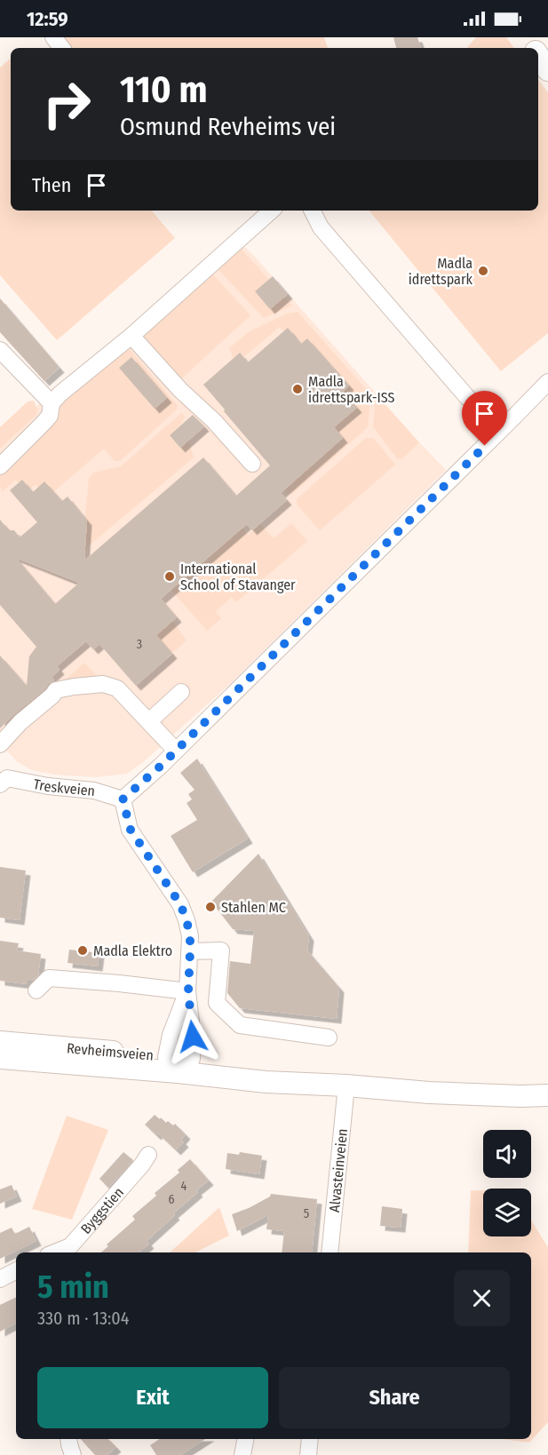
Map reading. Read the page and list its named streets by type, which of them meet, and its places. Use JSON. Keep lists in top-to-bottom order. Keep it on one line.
{"streets":{"main road":["Revheimsveien"],"street":["Treskveien","Alvasteinveien","Byggstien"]},"crossings":[["Revheimsveien","Alvasteinveien"]],"places":["Madla idrettspark","Madla idrettspark-ISS","International School of Stavanger","Stahlen MC","Madla Elektro"],"house_numbers":["3","4","6","5"],"page":{"status":"12:59","turn":["110 m","Osmund Revheims vei"],"then":"Then","heading":["5 min","330 m · 13:04"],"buttons":["Exit","Share"]}}
